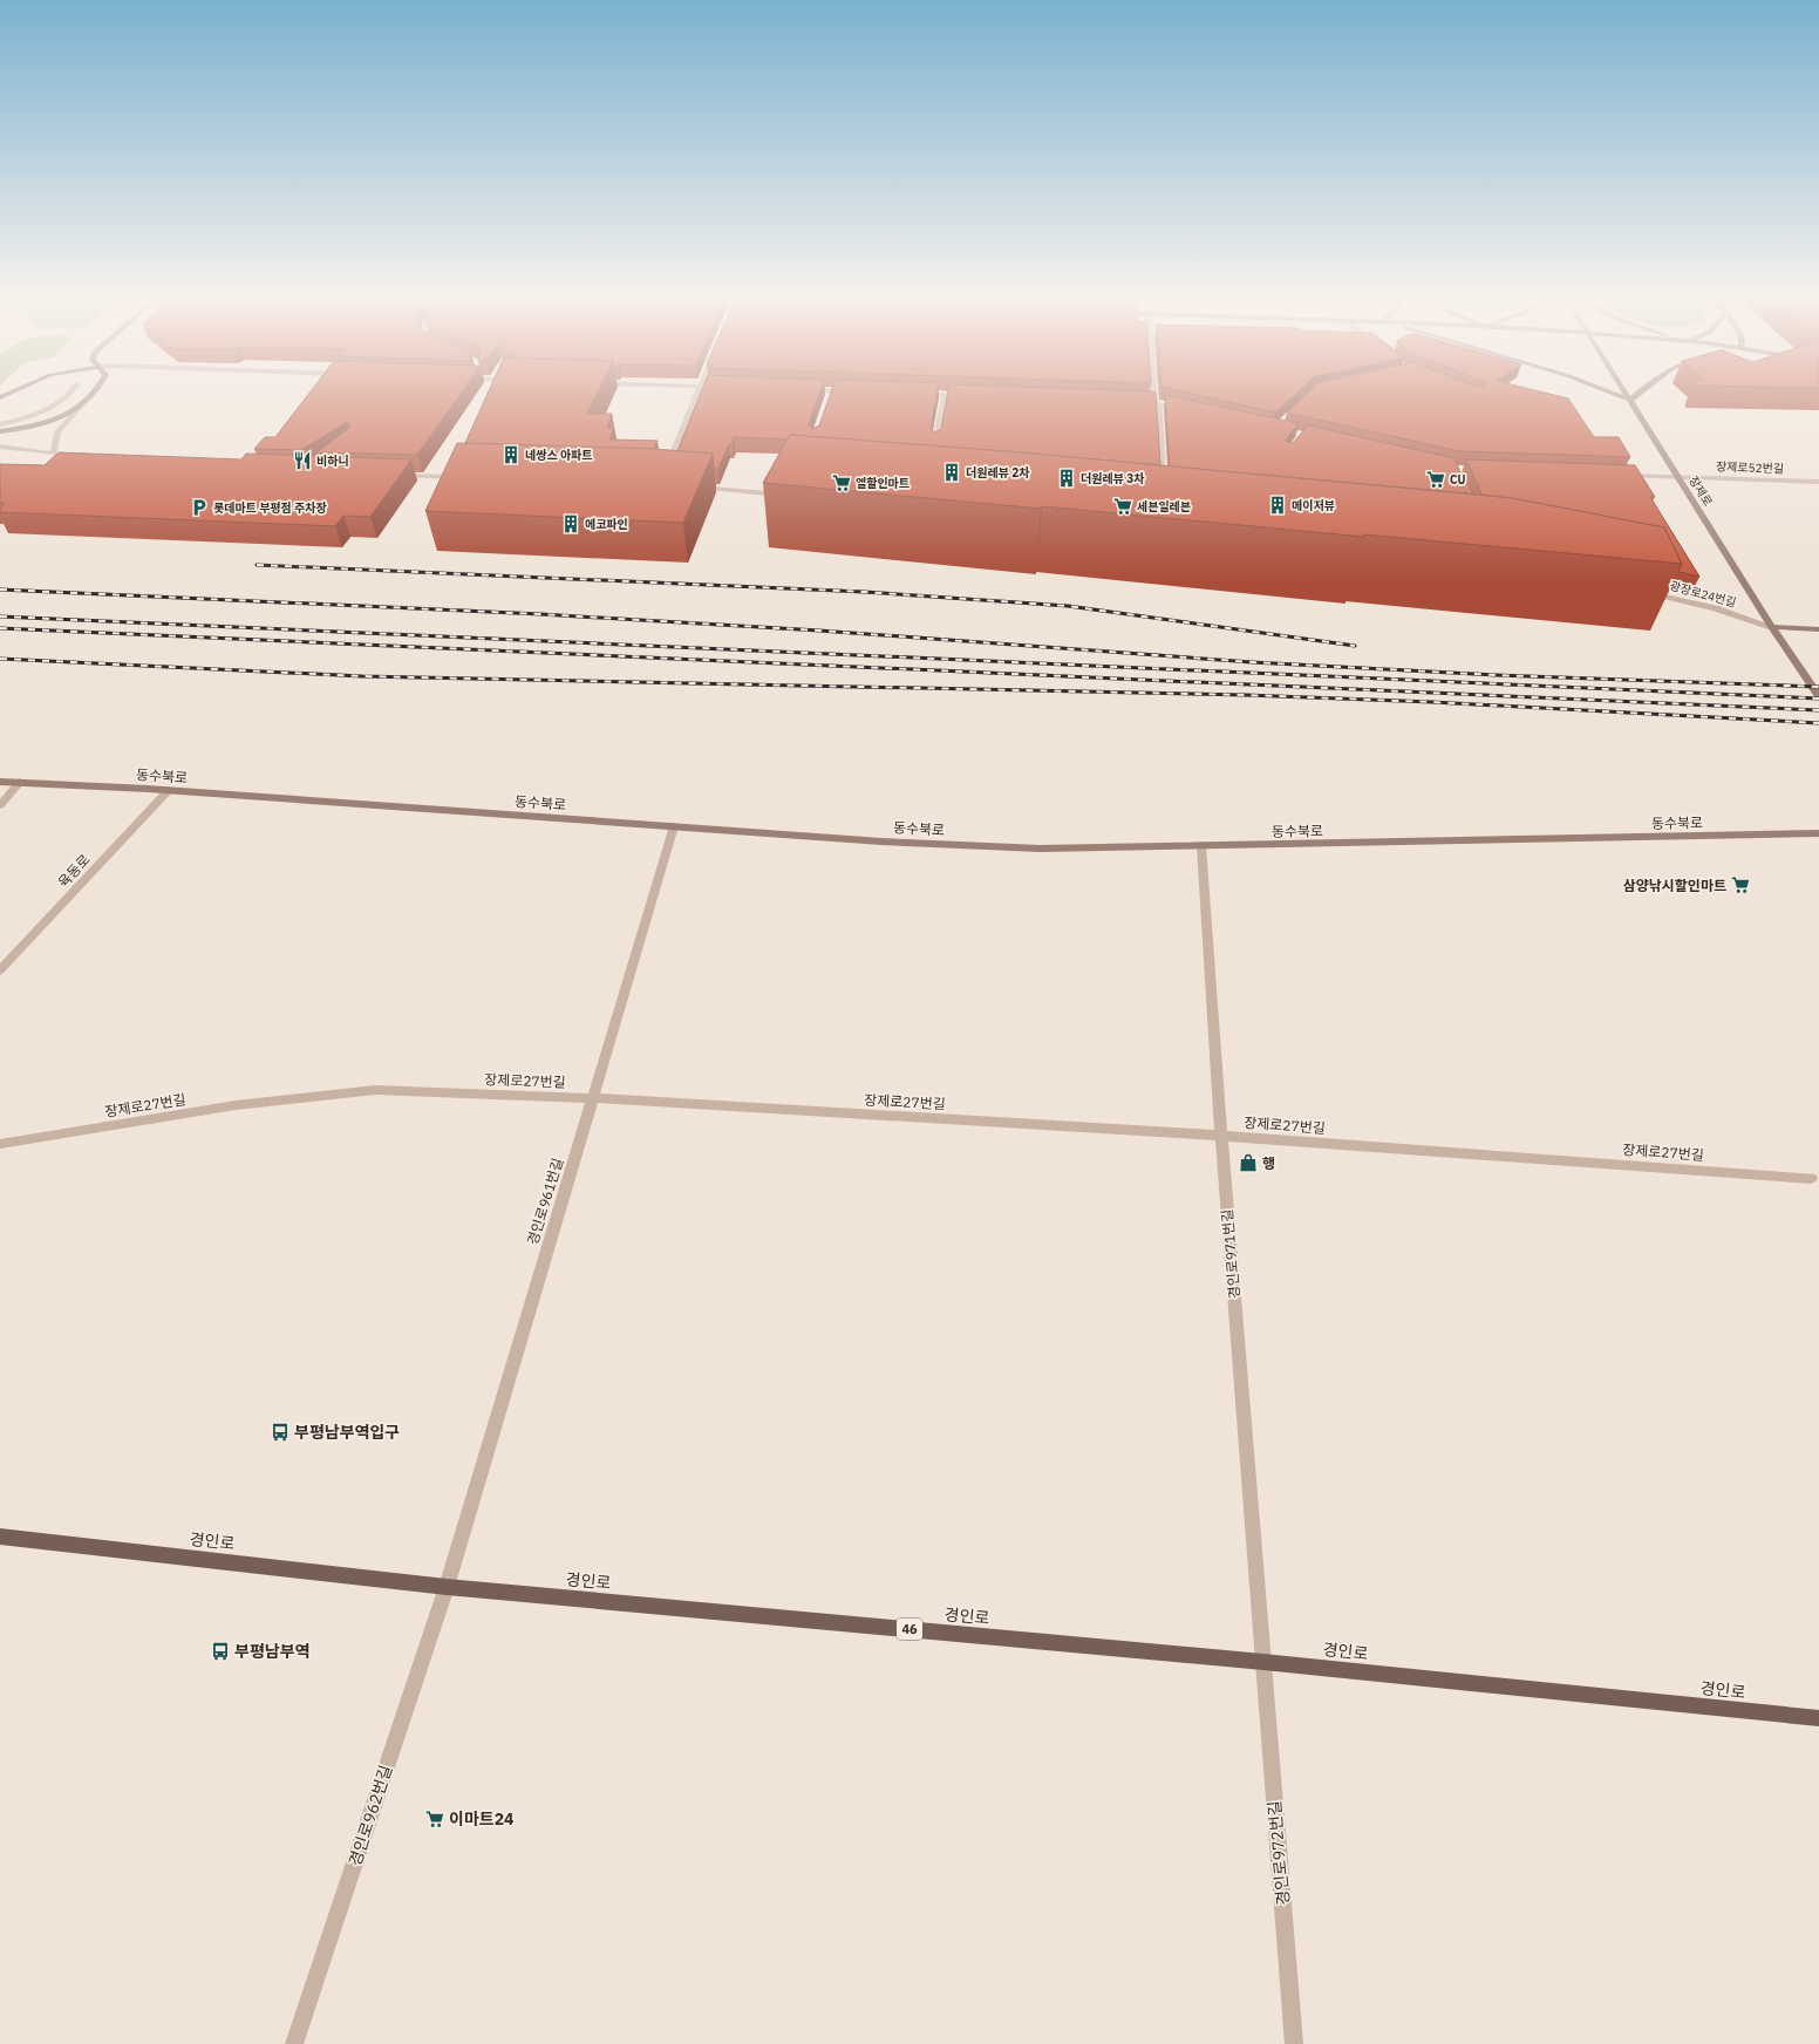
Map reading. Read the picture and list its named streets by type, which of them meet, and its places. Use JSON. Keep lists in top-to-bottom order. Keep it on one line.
{"streets":{"main road":["경인로","46"],"street":["장제로52번길","장제로","광장로24번길","동수북로","육동로","장제로27번길","경인로961번길","경인로971번길","경인로962번길","경인로972번길"]},"crossings":[["장제로52번길","장제로"],["장제로","광장로24번길"],["동수북로","육동로"],["동수북로","경인로961번길"],["동수북로","경인로971번길"],["장제로27번길","경인로961번길"],["장제로27번길","경인로971번길"],["경인로961번길","경인로"],["경인로961번길","경인로962번길"],["경인로971번길","경인로"],["경인로971번길","경인로972번길"],["경인로","경인로962번길"],["경인로","경인로972번길"]],"places":{"building":["네쌍스 아파트","더원레뷰 2차","더원레뷰 3차","메이저뷰","에코파인"],"restaurant":["비하니"],"supermarket":["CU","엘할인마트","세븐일레븐","삼양낚시할인마트","이마트24"],"parking":["롯데마트 부평점 주차장"],"shop":["행"],"bus stop":["부평남부역입구","부평남부역"]}}
